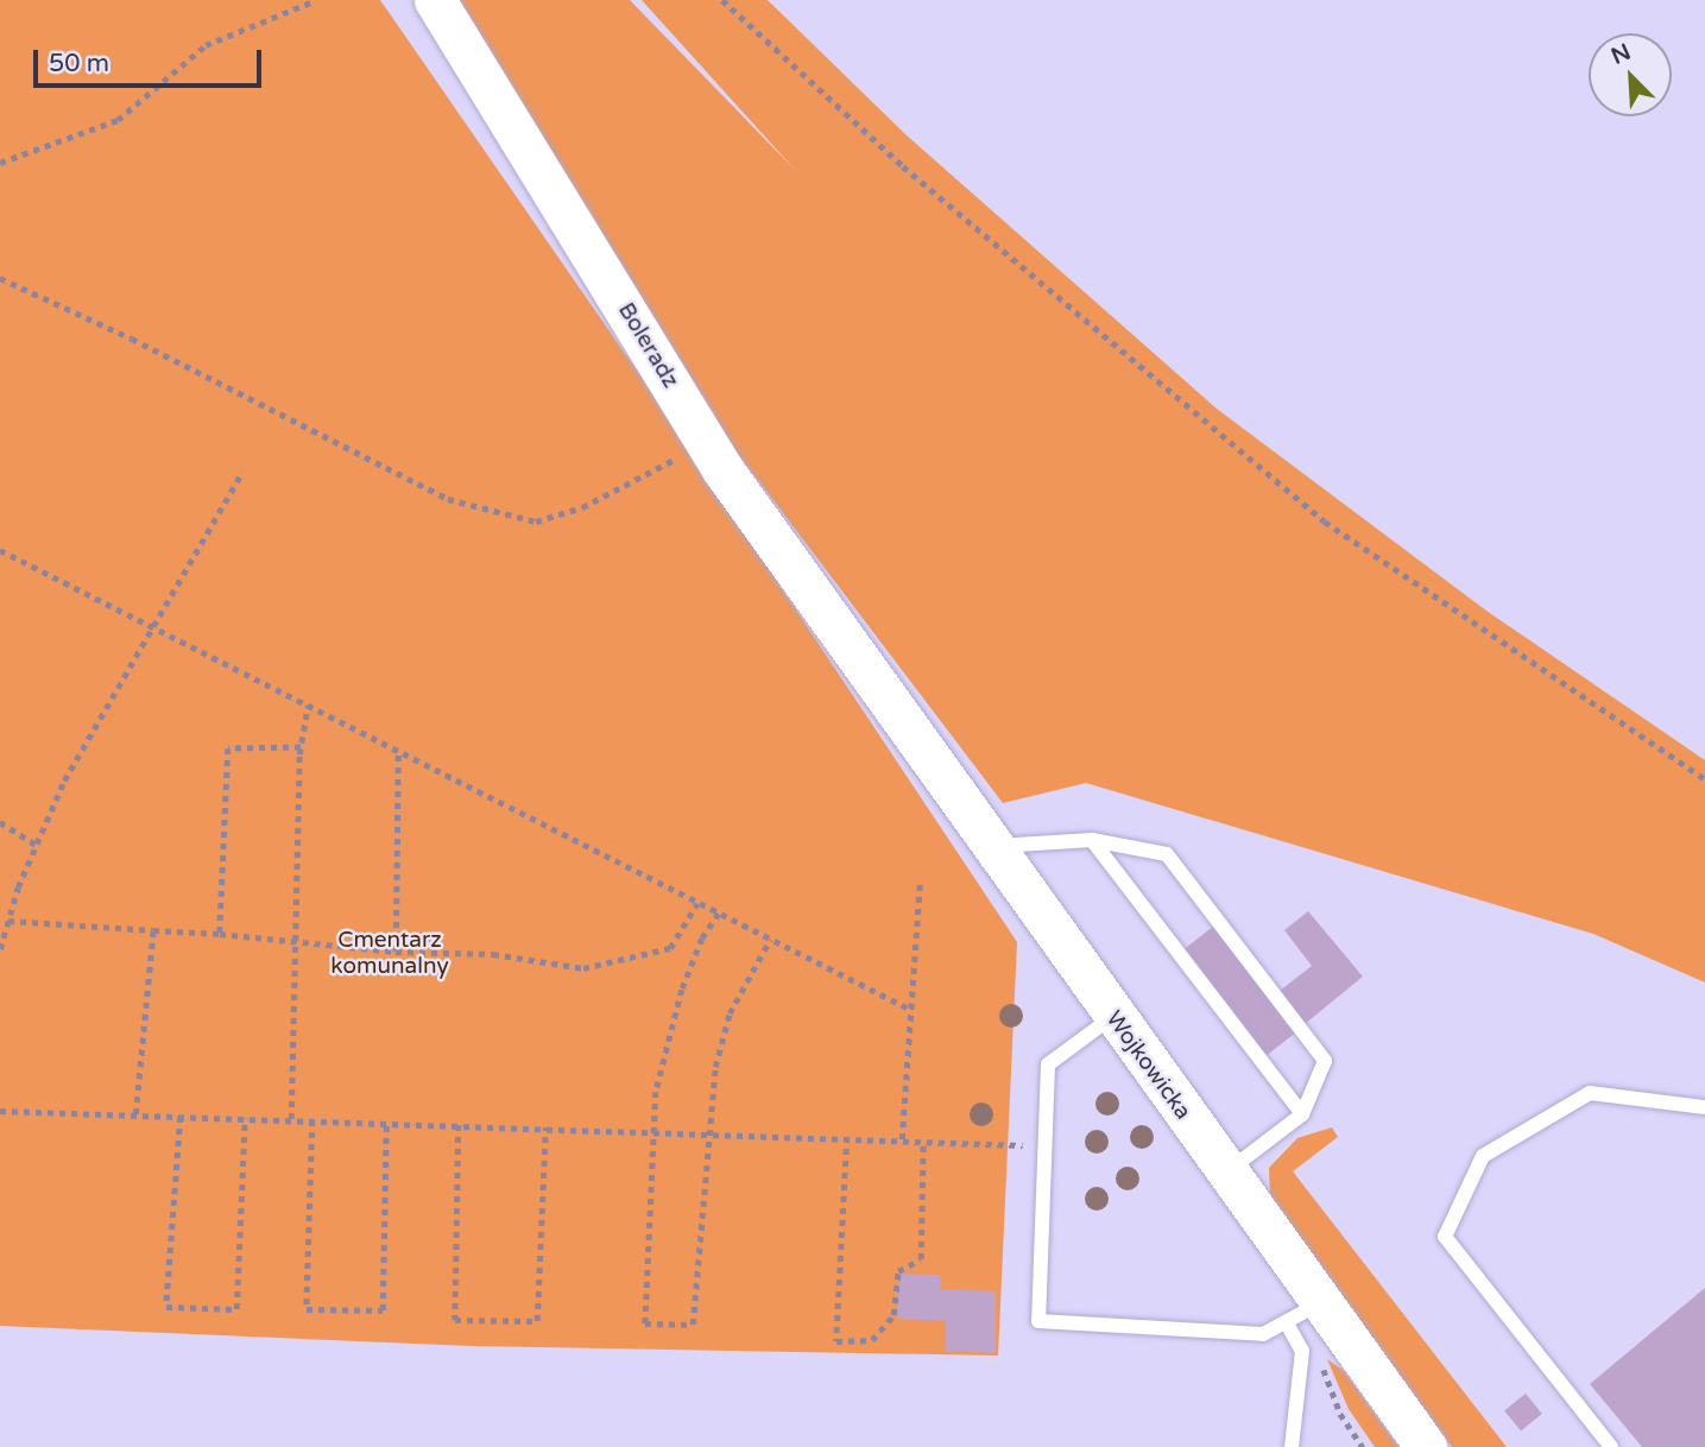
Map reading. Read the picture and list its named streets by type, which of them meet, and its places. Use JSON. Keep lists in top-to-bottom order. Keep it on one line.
{"streets":{"street":["Boleradz","Wojkowicka"]},"crossings":[["Boleradz","Wojkowicka"]],"parks":["Cmentarz komunalny"],"scale_bar":"50 m","north":"top left"}
